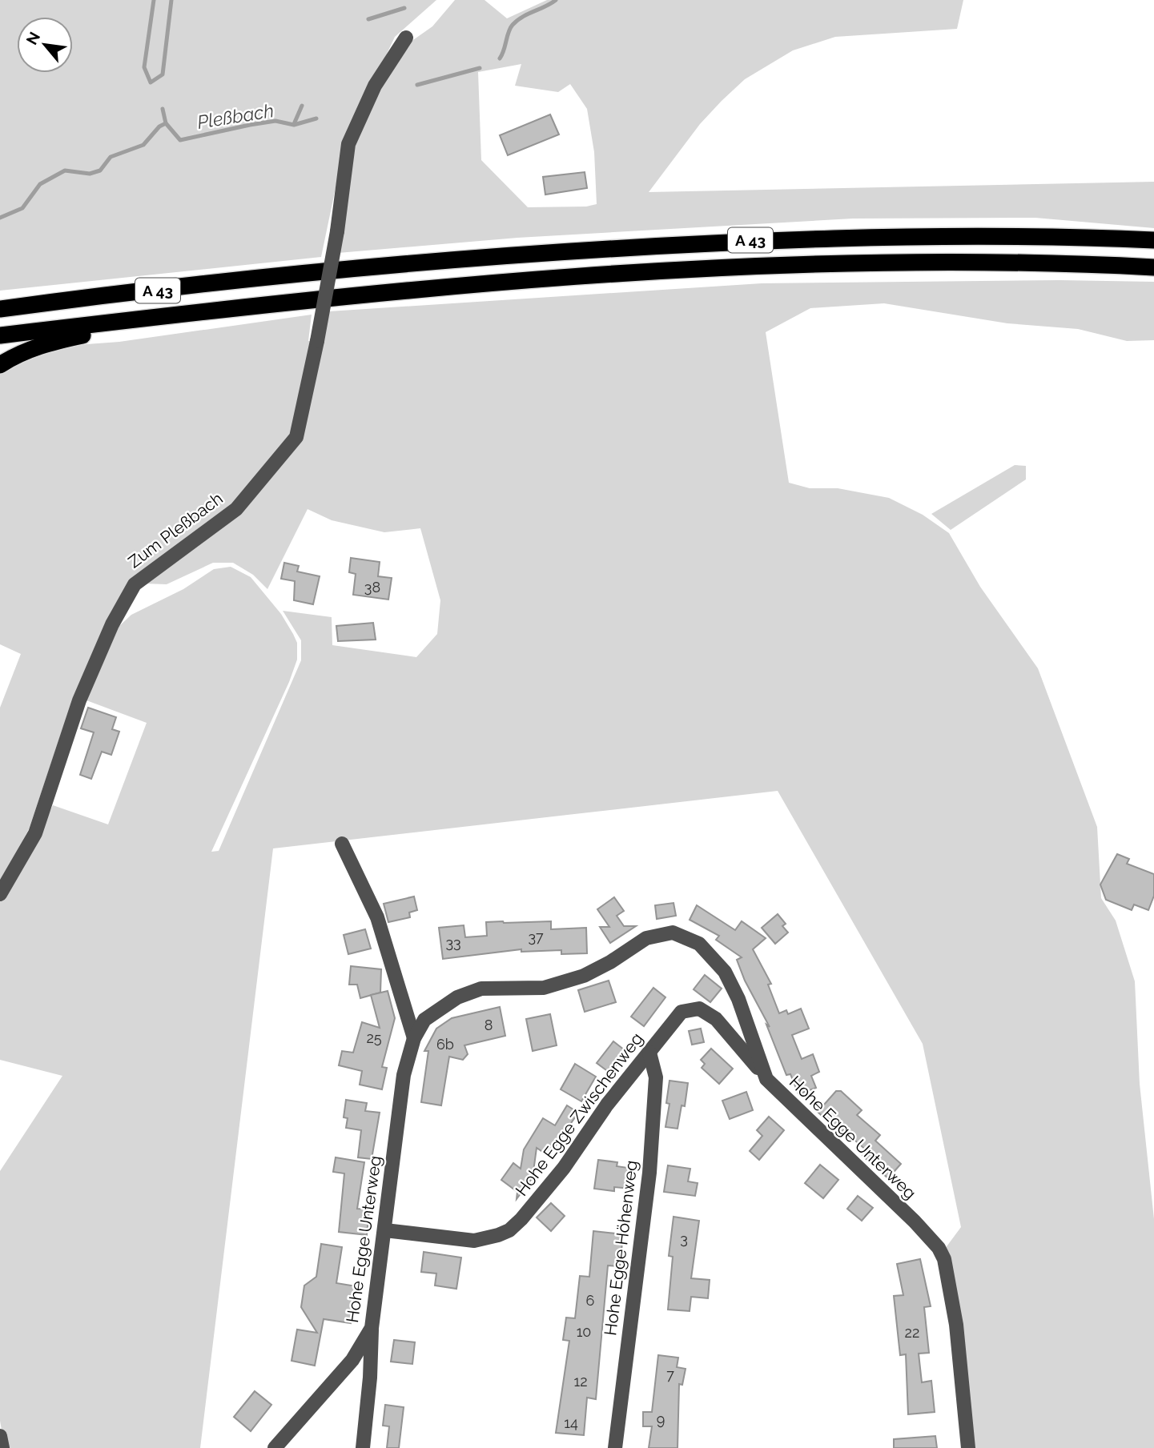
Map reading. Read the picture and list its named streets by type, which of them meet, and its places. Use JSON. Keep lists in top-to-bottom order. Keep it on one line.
{"streets":{"highway":["A 43"],"street":["Zum Pleßbach","Hohe Egge Zwischenweg","Hohe Egge Unterweg","Hohe Egge Höhenweg"]},"crossings":[["Hohe Egge Zwischenweg","Hohe Egge Unterweg"],["Hohe Egge Zwischenweg","Hohe Egge Höhenweg"]],"water":["Pleßbach"],"house_numbers":["38","37","33","8","25","6b","3","6","10","22","7","12","9","14"],"north":"top left"}
